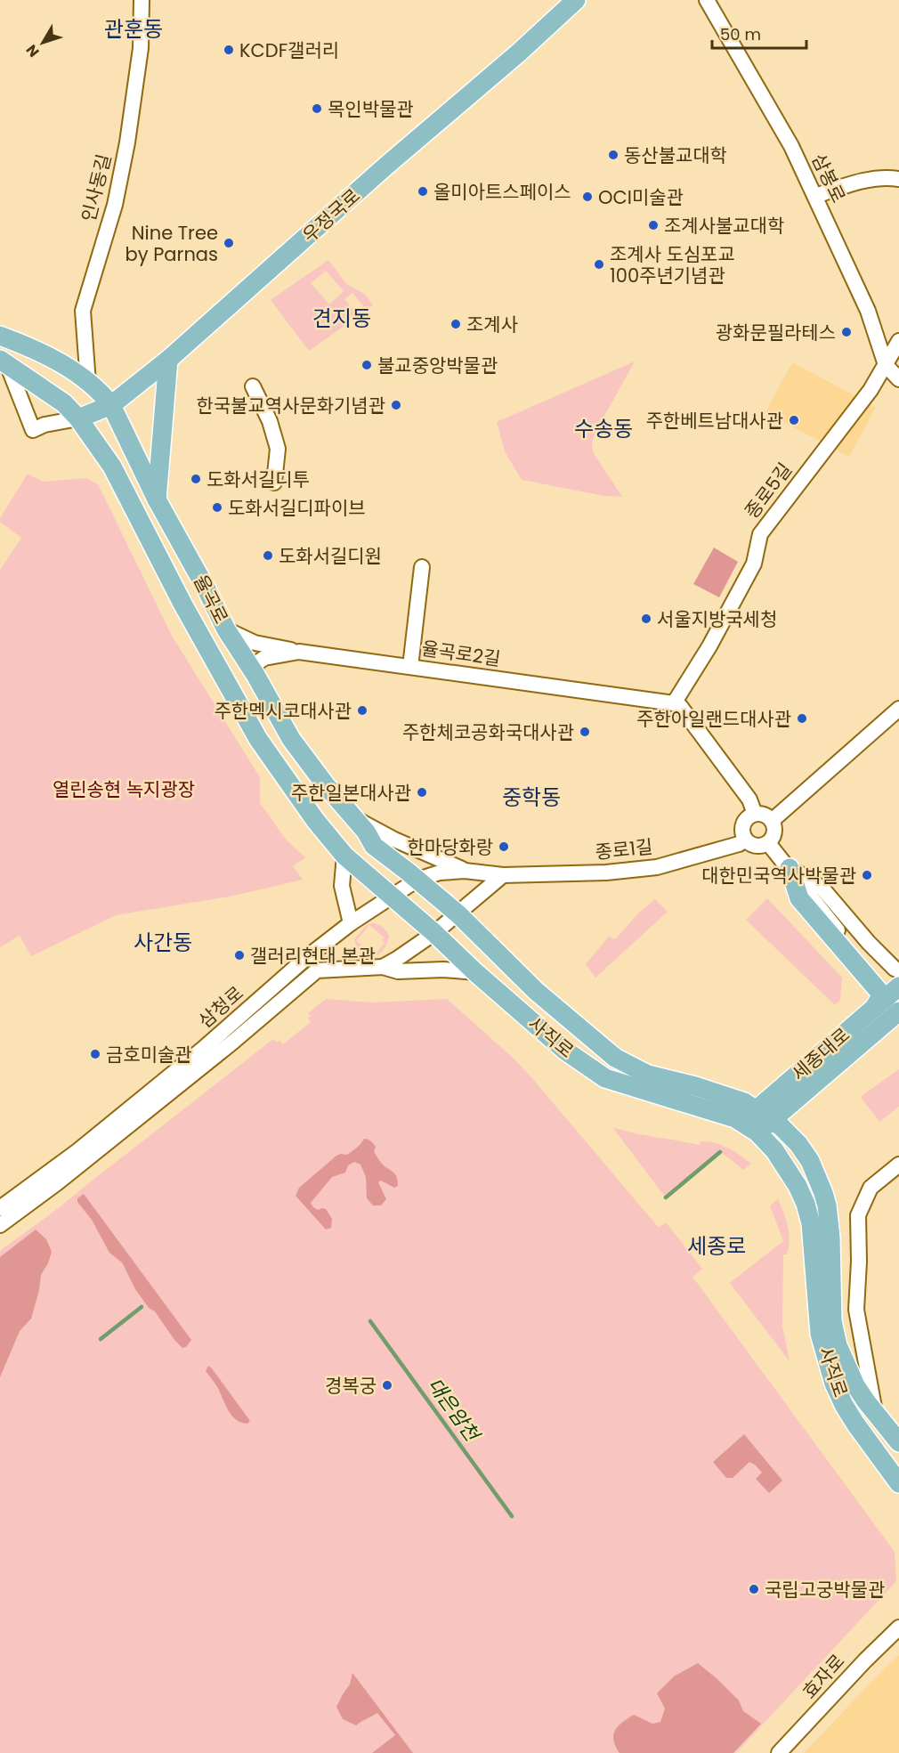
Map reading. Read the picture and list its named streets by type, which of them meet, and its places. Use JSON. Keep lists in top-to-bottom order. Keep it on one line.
{"streets":{"main road":["우정국로","율곡로","사직로","세종대로"],"street":["삼봉로","인사동길","종로5길","율곡로2길","종로1길","삼청로","효자로"]},"crossings":[["삼봉로","종로5길"],["인사동길","율곡로"],["우정국로","율곡로"],["종로5길","율곡로2길"],["율곡로","율곡로2길"],["율곡로","삼청로"],["율곡로","사직로"],["종로1길","삼청로"],["삼청로","사직로"],["사직로","세종대로"]],"districts":["관훈동","견지동","수송동","중학동","사간동","세종로"],"water":["대은암천"],"parks":["열린송현 녹지광장"],"places":["KCDF갤러리","목인박물관","동산불교대학","올미아트스페이스","OCI미술관","조계사불교대학","Nine Tree by Parnas","조계사 도심포교 100주년기념관","조계사","광화문필라테스","불교중앙박물관","한국불교역사문화기념관","주한베트남대사관","도화서길디투","도화서길디파이브","도화서길디원","서울지방국세청","주한멕시코대사관","주한아일랜드대사관","주한체코공화국대사관","주한일본대사관","한마당화랑","대한민국역사박물관","갤러리현대 본관","금호미술관","경복궁","국립고궁박물관"],"scale_bar":"50 m","north":"bottom left"}
